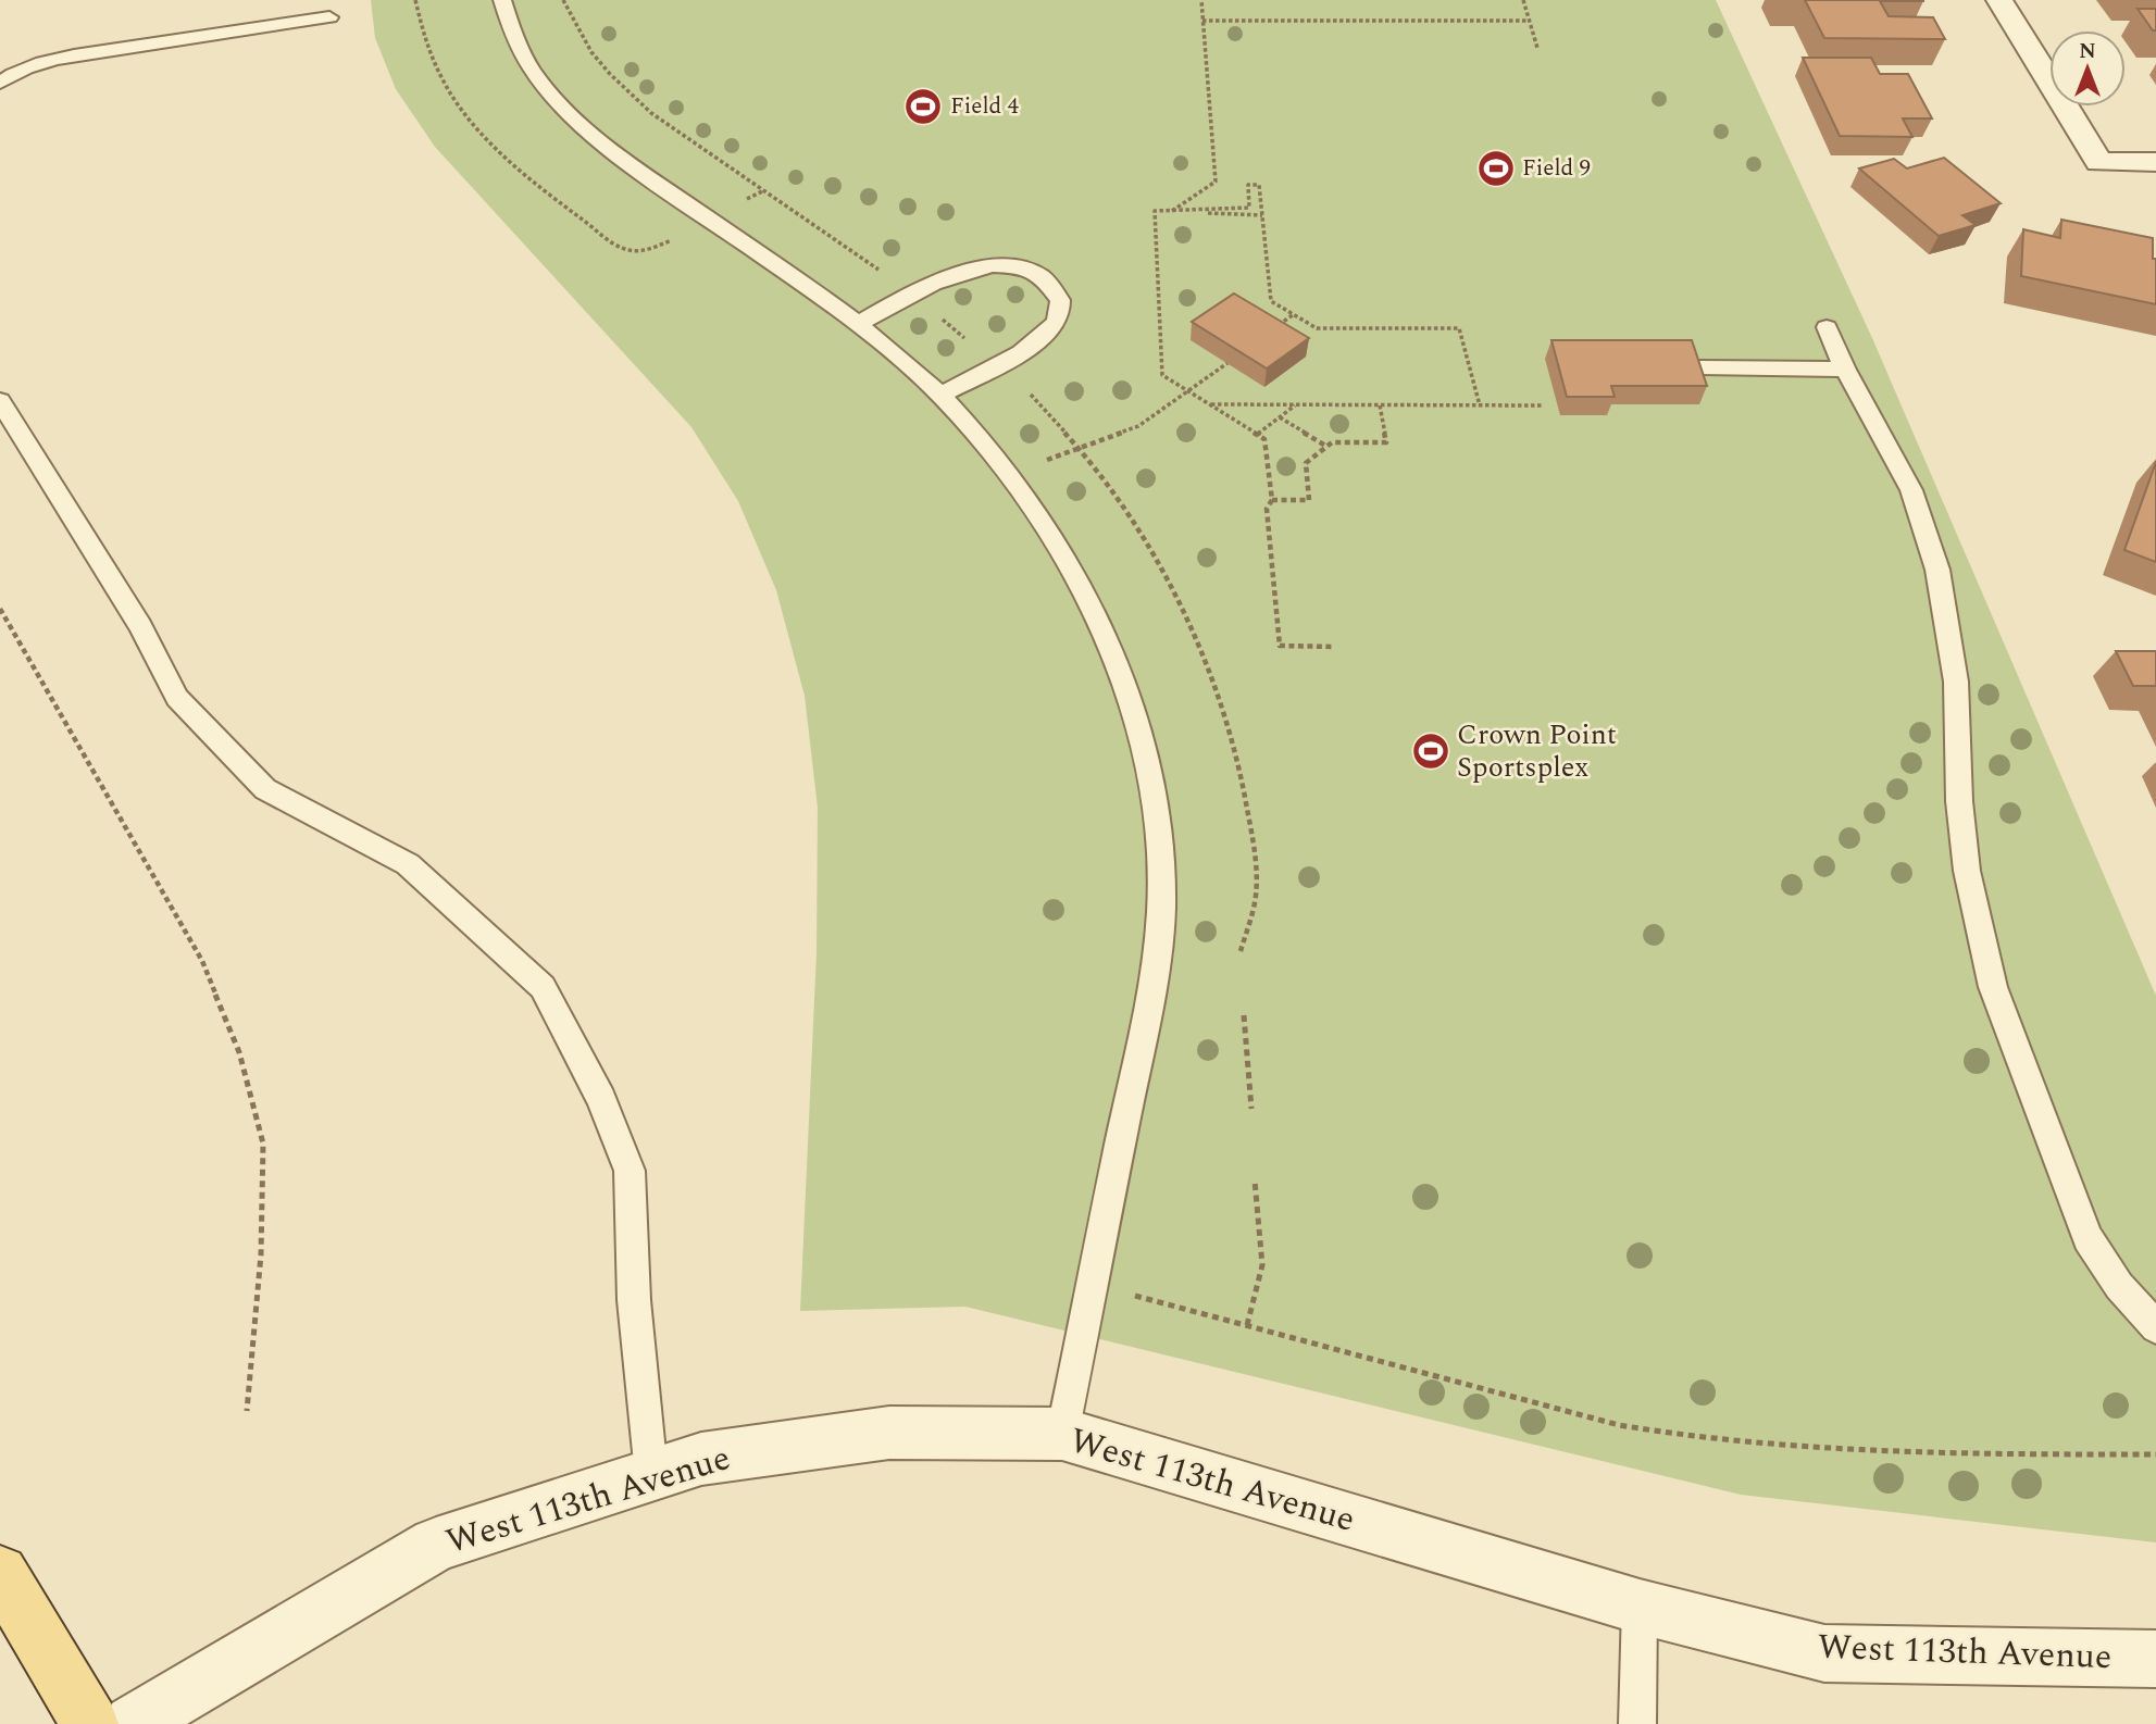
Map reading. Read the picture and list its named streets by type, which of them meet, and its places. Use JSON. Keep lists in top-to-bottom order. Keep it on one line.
{"streets":{"street":["West 113th Avenue"]},"places":{"sports":["Field 4","Field 9","Crown Point Sportsplex"]},"north":"top"}
